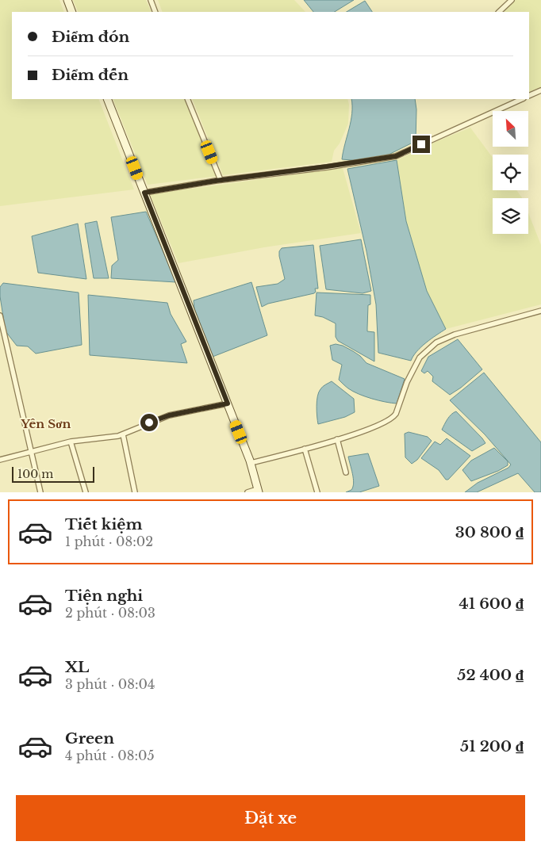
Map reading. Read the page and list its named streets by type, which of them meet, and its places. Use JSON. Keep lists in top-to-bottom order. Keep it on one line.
{"districts":["Yên Sơn"],"scale_bar":"100 m","north":"top left","page":{"banner":["Điểm đón","Điểm đến"],"scale":"100 m","list":[{"name":"Tiết kiệm","note":"1 phút · 08:02","value":"30 800 ₫"},{"name":"Tiện nghi","note":"2 phút · 08:03","value":"41 600 ₫"},{"name":"XL","note":"3 phút · 08:04","value":"52 400 ₫"},{"name":"Green","note":"4 phút · 08:05","value":"51 200 ₫"}],"buttons":"Đặt xe"}}
